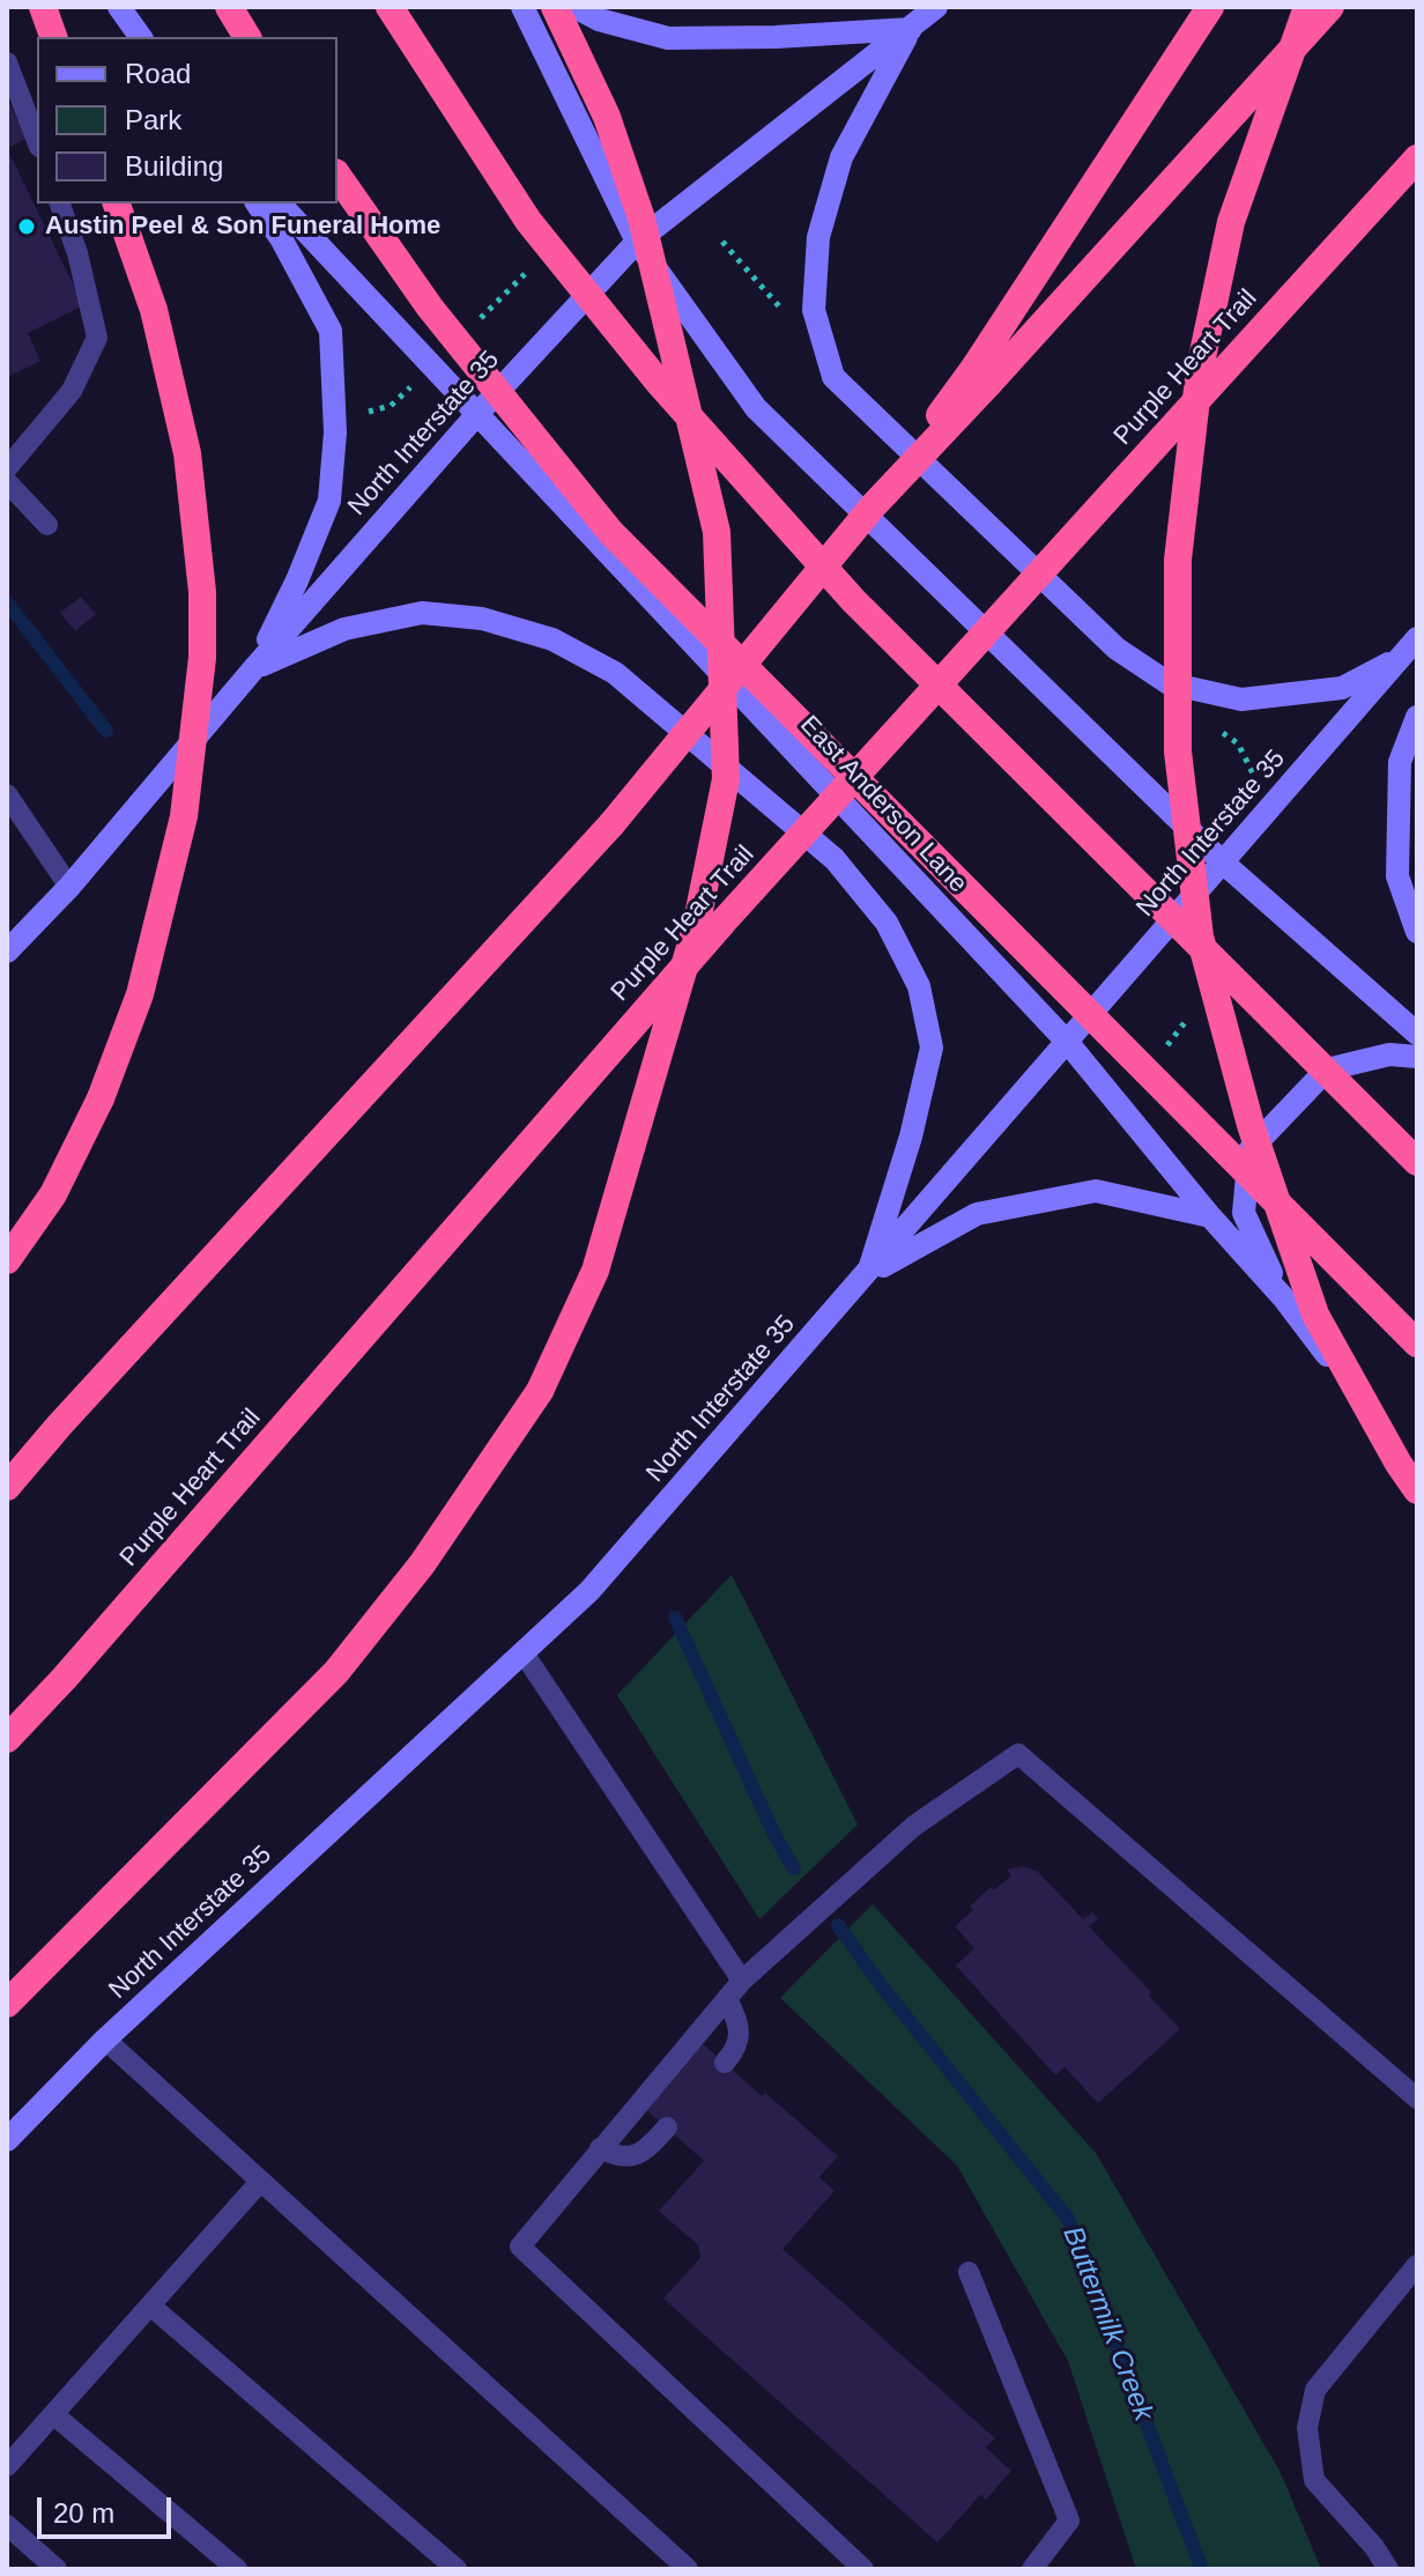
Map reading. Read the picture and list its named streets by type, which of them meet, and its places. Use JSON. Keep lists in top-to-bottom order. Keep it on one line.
{"streets":{"highway":["Purple Heart Trail"],"main road":["North Interstate 35","East Anderson Lane"]},"crossings":[["North Interstate 35","East Anderson Lane"]],"water":["Buttermilk Creek"],"places":["Austin Peel & Son Funeral Home"],"legend":["Road","Park","Building"],"scale_bar":"20 m"}
